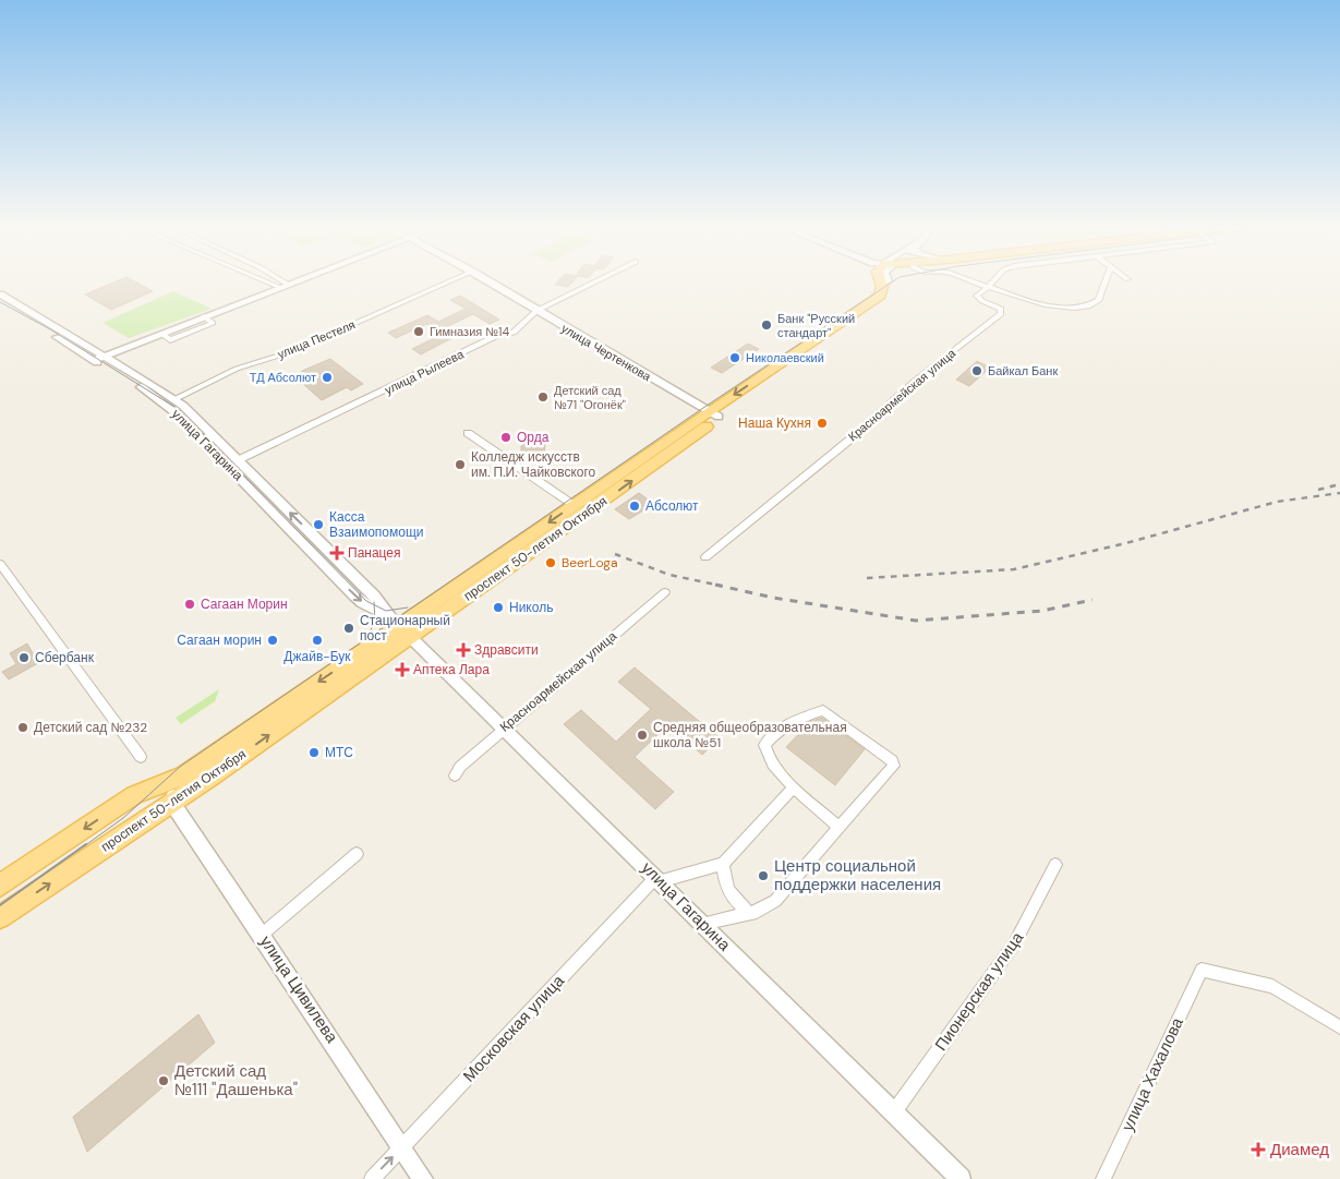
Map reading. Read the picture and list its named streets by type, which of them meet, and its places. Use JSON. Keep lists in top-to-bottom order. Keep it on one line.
{"streets":{"main road":["проспект 50-летия Октября"],"street":["улица Пестеля","улица Чертенкова","улица Рылеева","Красноармейская улица","улица Гагарина","улица Цивилева","Пионерская улица","Московская улица","улица Хахалова"]},"crossings":[["улица Пестеля","улица Гагарина"],["улица Чертенкова","улица Рылеева"],["улица Чертенкова","проспект 50-летия Октября"],["улица Рылеева","улица Гагарина"],["Красноармейская улица","улица Гагарина"],["улица Гагарина","проспект 50-летия Октября"],["улица Гагарина","Пионерская улица"],["улица Гагарина","Московская улица"],["проспект 50-летия Октября","улица Цивилева"],["улица Цивилева","Московская улица"]],"places":{"other":["Банк \"Русский стандарт\"","Гимназия №14","Николаевский","Байкал Банк","ТД Абсолют","Детский сад №71 \"Огонёк\"","Наша Кухня","Орда","Колледж искусств им. П.И. Чайковского","Абсолют","Касса Взаимопомощи","BeerLoga","Сагаан Морин","Николь","Стационарный пост","Сагаан морин","Джайв-Бук","Сбербанк","Детский сад №232","Средняя общеобразовательная школа №51","МТС","Центр социальной поддержки населения","Детский сад №111 \"Дашенька\""],"health":["Панацея","Здравсити","Аптека Лара","Диамед"]}}
